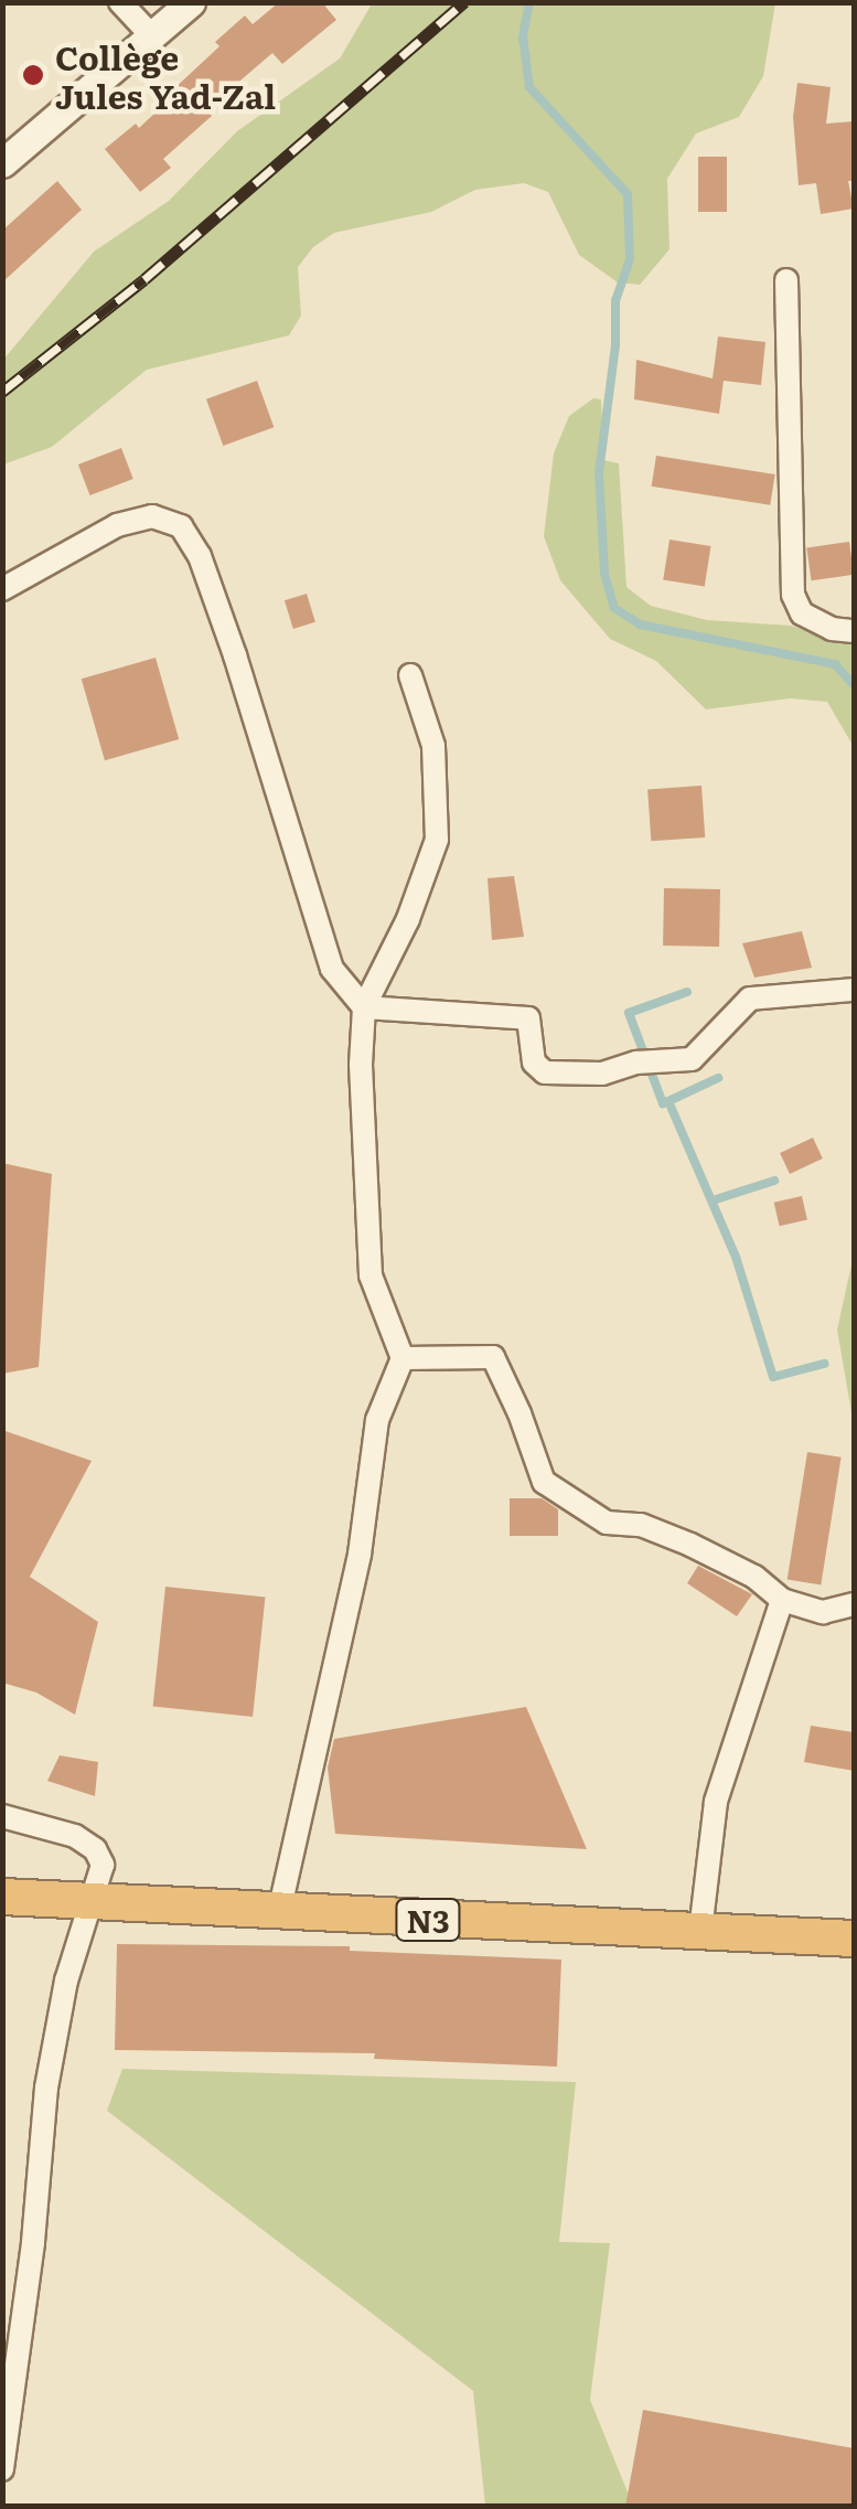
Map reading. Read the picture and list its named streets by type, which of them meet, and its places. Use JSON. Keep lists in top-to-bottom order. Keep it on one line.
{"streets":{"highway":["N3"]},"places":["Collège Jules Yad-Zal"]}
